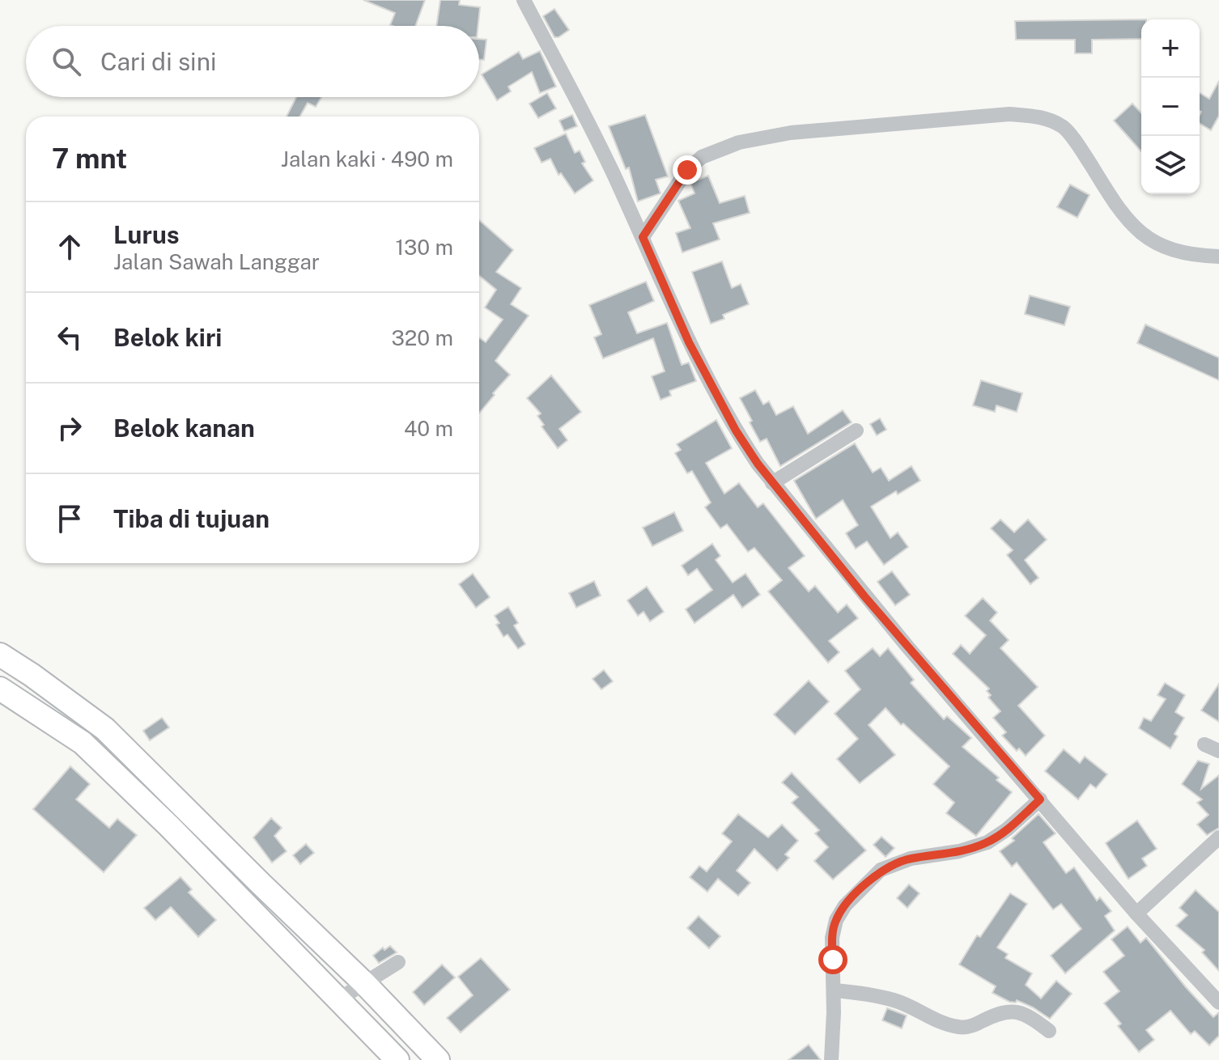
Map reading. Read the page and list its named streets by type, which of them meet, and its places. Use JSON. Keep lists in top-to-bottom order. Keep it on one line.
{"page":{"map_buttons":["+","−"],"search":"Cari di sini","heading":["7 mnt","Jalan kaki · 490 m"],"list":[["Lurus","Jalan Sawah Langgar","130 m"],["Belok kiri","320 m"],["Belok kanan","40 m"],"Tiba di tujuan"]}}
